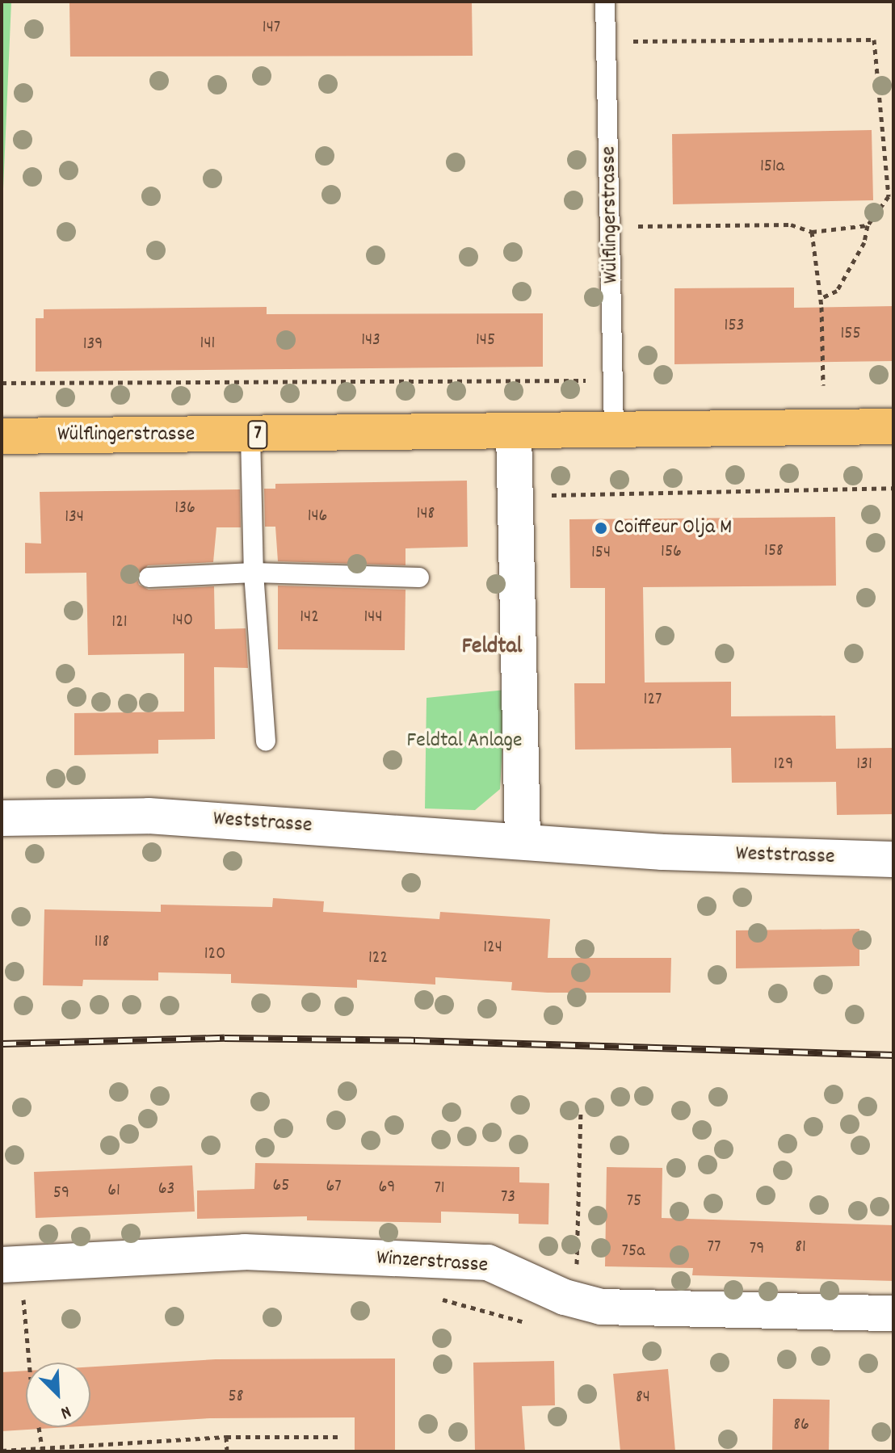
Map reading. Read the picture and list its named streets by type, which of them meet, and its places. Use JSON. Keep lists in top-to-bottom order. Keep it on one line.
{"streets":{"main road":["Wülflingerstrasse","7"],"street":["Weststrasse","Winzerstrasse"]},"districts":["Feldtal"],"parks":["Feldtal Anlage"],"places":["Coiffeur Olja M"],"house_numbers":["147","151a","153","155","143","145","141","139","136","148","146","134","158","156","154","142","144","140","121","127","129","131","118","124","120","122","65","67","69","71","63","61","59","73","75","77","81","79","75a","58","84","86"],"north":"bottom right"}
